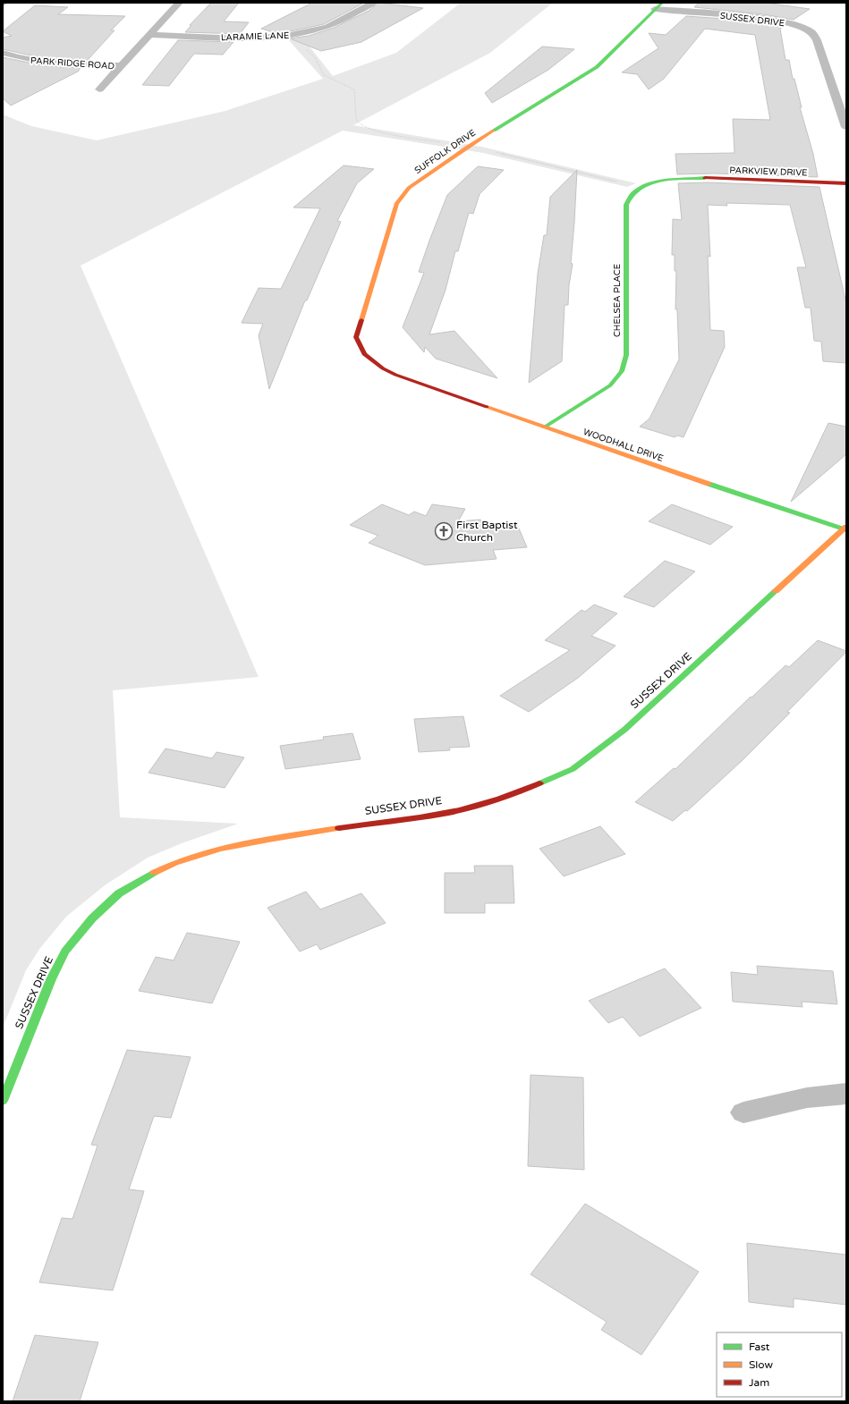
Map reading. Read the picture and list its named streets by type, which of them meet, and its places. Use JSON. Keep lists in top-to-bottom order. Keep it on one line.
{"streets":{"street":["SUSSEX DRIVE","LARAMIE LANE","PARK RIDGE ROAD","SUFFOLK DRIVE","PARKVIEW DRIVE","CHELSEA PLACE","WOODHALL DRIVE"]},"crossings":[["SUSSEX DRIVE","SUFFOLK DRIVE"],["SUSSEX DRIVE","WOODHALL DRIVE"],["SUFFOLK DRIVE","WOODHALL DRIVE"],["PARKVIEW DRIVE","CHELSEA PLACE"],["CHELSEA PLACE","WOODHALL DRIVE"]],"places":{"church":["First Baptist Church"]},"legend":["Fast","Slow","Jam"]}
